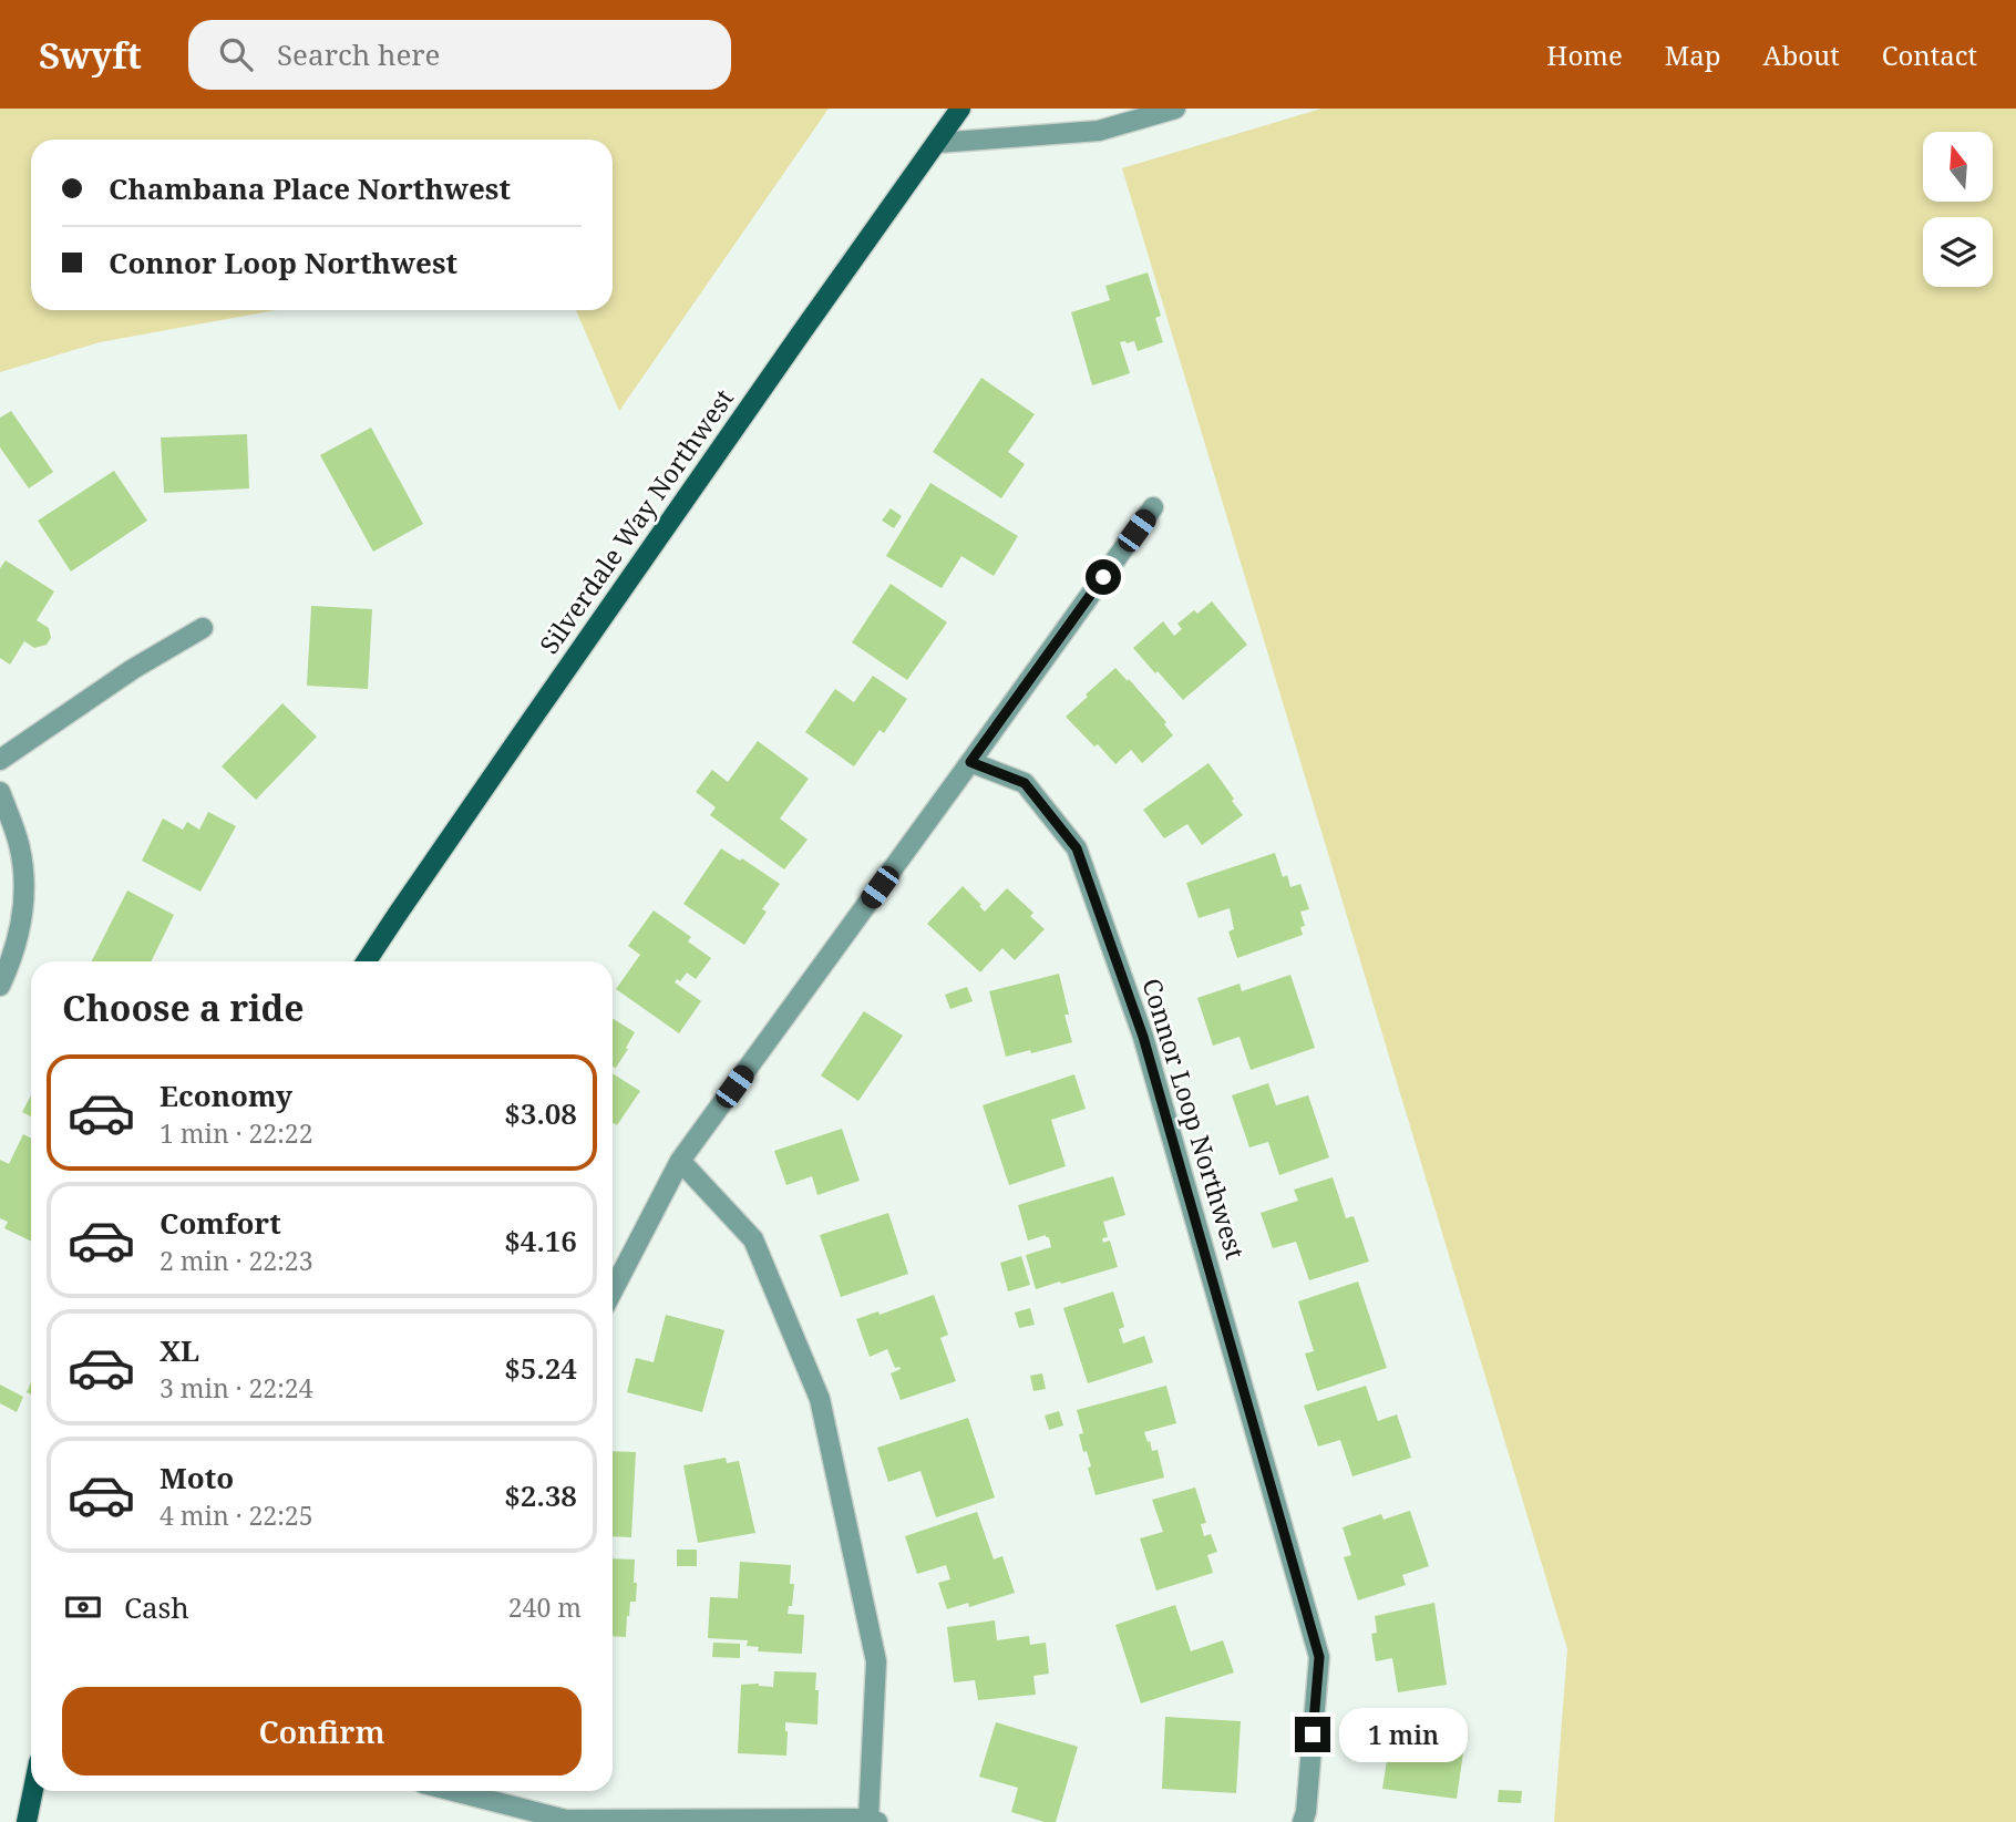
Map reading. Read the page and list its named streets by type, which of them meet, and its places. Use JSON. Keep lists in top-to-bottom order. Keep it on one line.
{"streets":{"main road":["Silverdale Way Northwest"],"street":["Connor Loop Northwest"]},"north":"top","page":{"header":"Swyft","search":"Search here","nav":["Home","Map","About","Contact"],"banner":["Chambana Place Northwest","Connor Loop Northwest"],"heading":"Choose a ride","list":[{"name":"Economy","note":"1 min · 22:22","value":"$3.08"},{"name":"Comfort","note":"2 min · 22:23","value":"$4.16"},{"name":"XL","note":"3 min · 22:24","value":"$5.24"},{"name":"Moto","note":"4 min · 22:25","value":"$2.38"}],"pay":["Cash","240 m"],"buttons":"Confirm","bubble":"1 min"}}
